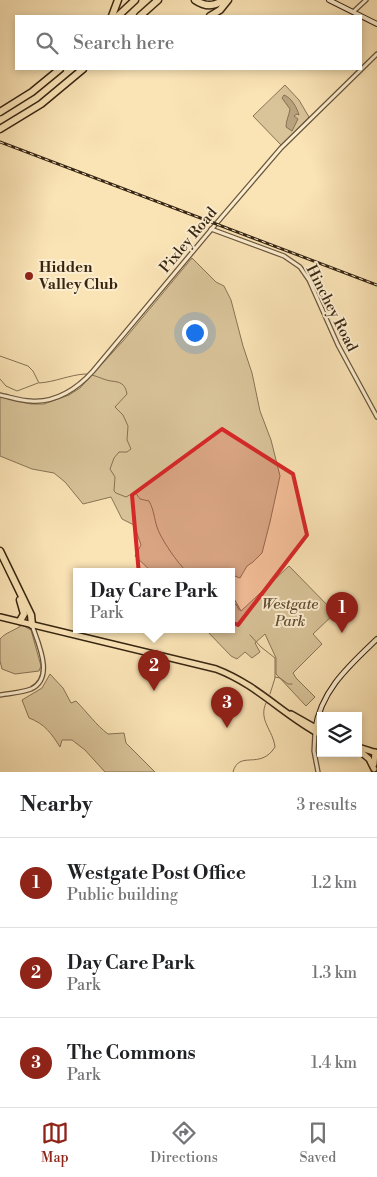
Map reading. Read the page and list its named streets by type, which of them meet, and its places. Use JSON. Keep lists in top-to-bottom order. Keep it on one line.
{"streets":{"street":["Pixley Road","Hinchey Road"]},"crossings":[["Pixley Road","Hinchey Road"]],"parks":["Westgate Park"],"places":["Hidden Valley Club"],"page":{"search":"Search here","popup":["Day Care Park","Park"],"pins":["1","2","3"],"heading":["Nearby","3 results"],"list":[{"mark":"1","name":"Westgate Post Office","note":"Public building","value":"1.2 km"},{"mark":"2","name":"Day Care Park","note":"Park","value":"1.3 km"},{"mark":"3","name":"The Commons","note":"Park","value":"1.4 km"}],"nav":["Map","Directions","Saved"]}}
